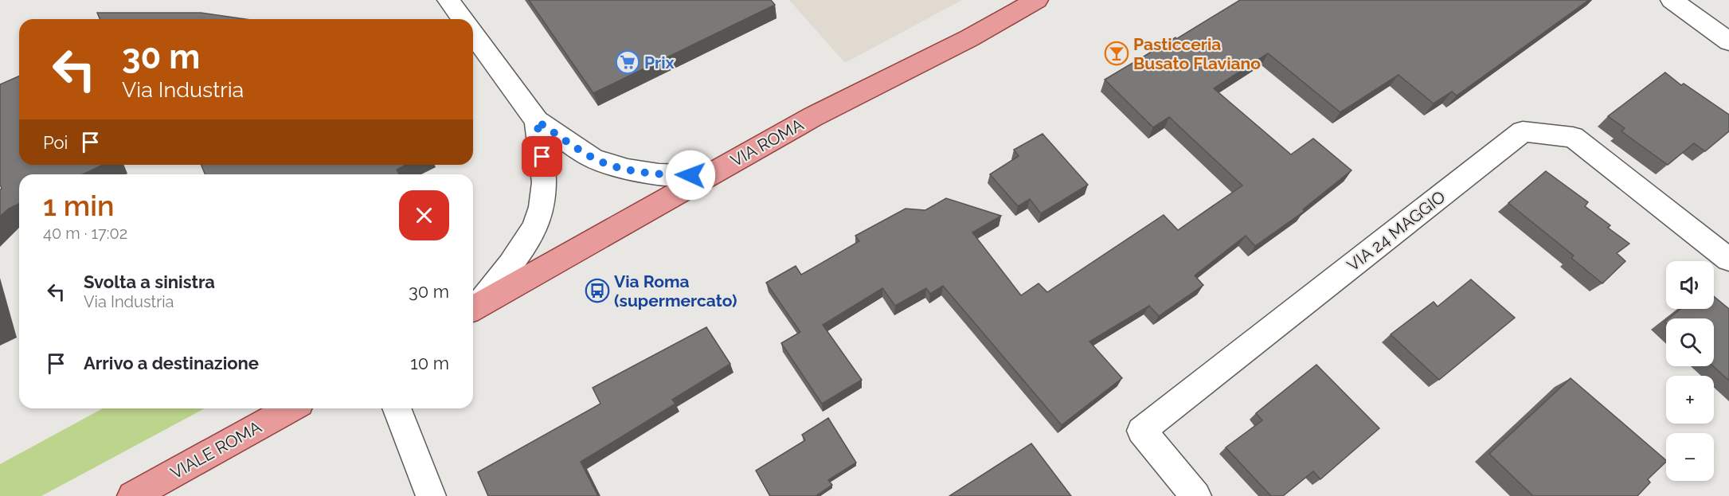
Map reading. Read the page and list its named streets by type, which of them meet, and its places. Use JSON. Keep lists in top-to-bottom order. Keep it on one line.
{"streets":{"main road":["VIA ROMA","VIALE ROMA"],"street":["VIA 24 MAGGIO"]},"places":{"bar":["Pasticceria Busato Flaviano"],"supermarket":["Prix"],"bus stop":["Via Roma (supermercato)"]},"page":{"turn":["30 m","Via Industria"],"then":"Poi","heading":["1 min","40 m · 17:02"],"list":[{"name":"Svolta a sinistra","note":"Via Industria","value":"30 m"},{"name":"Arrivo a destinazione","value":"10 m"}],"map_buttons":["+","−"]}}
